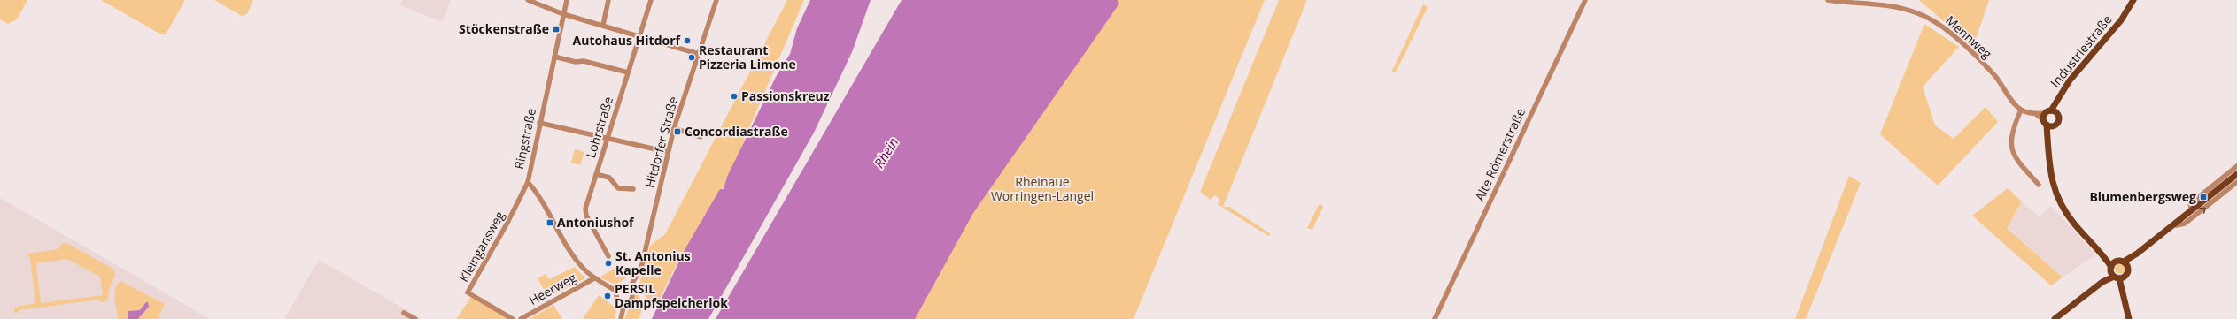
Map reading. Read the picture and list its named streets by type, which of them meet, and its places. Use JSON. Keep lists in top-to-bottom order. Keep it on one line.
{"streets":{"main road":["Industriestraße"],"street":["Mennweg","Lohrstraße","Ringstraße","Hitdorfer Straße","Alte Römerstraße","Kleingansweg","Heerweg"]},"crossings":[["Ringstraße","Hitdorfer Straße"],["Ringstraße","Kleingansweg"],["Ringstraße","Heerweg"]],"water":["Rhein"],"parks":["Rheinaue Worringen-Langel"],"places":{"transit":["Stöckenstraße","Concordiastraße","Blumenbergsweg","Antoniushof"],"other":["Autohaus Hitdorf","Restaurant Pizzeria Limone","Passionskreuz","St. Antonius Kapelle","PERSIL Dampfspeicherlok"]}}
